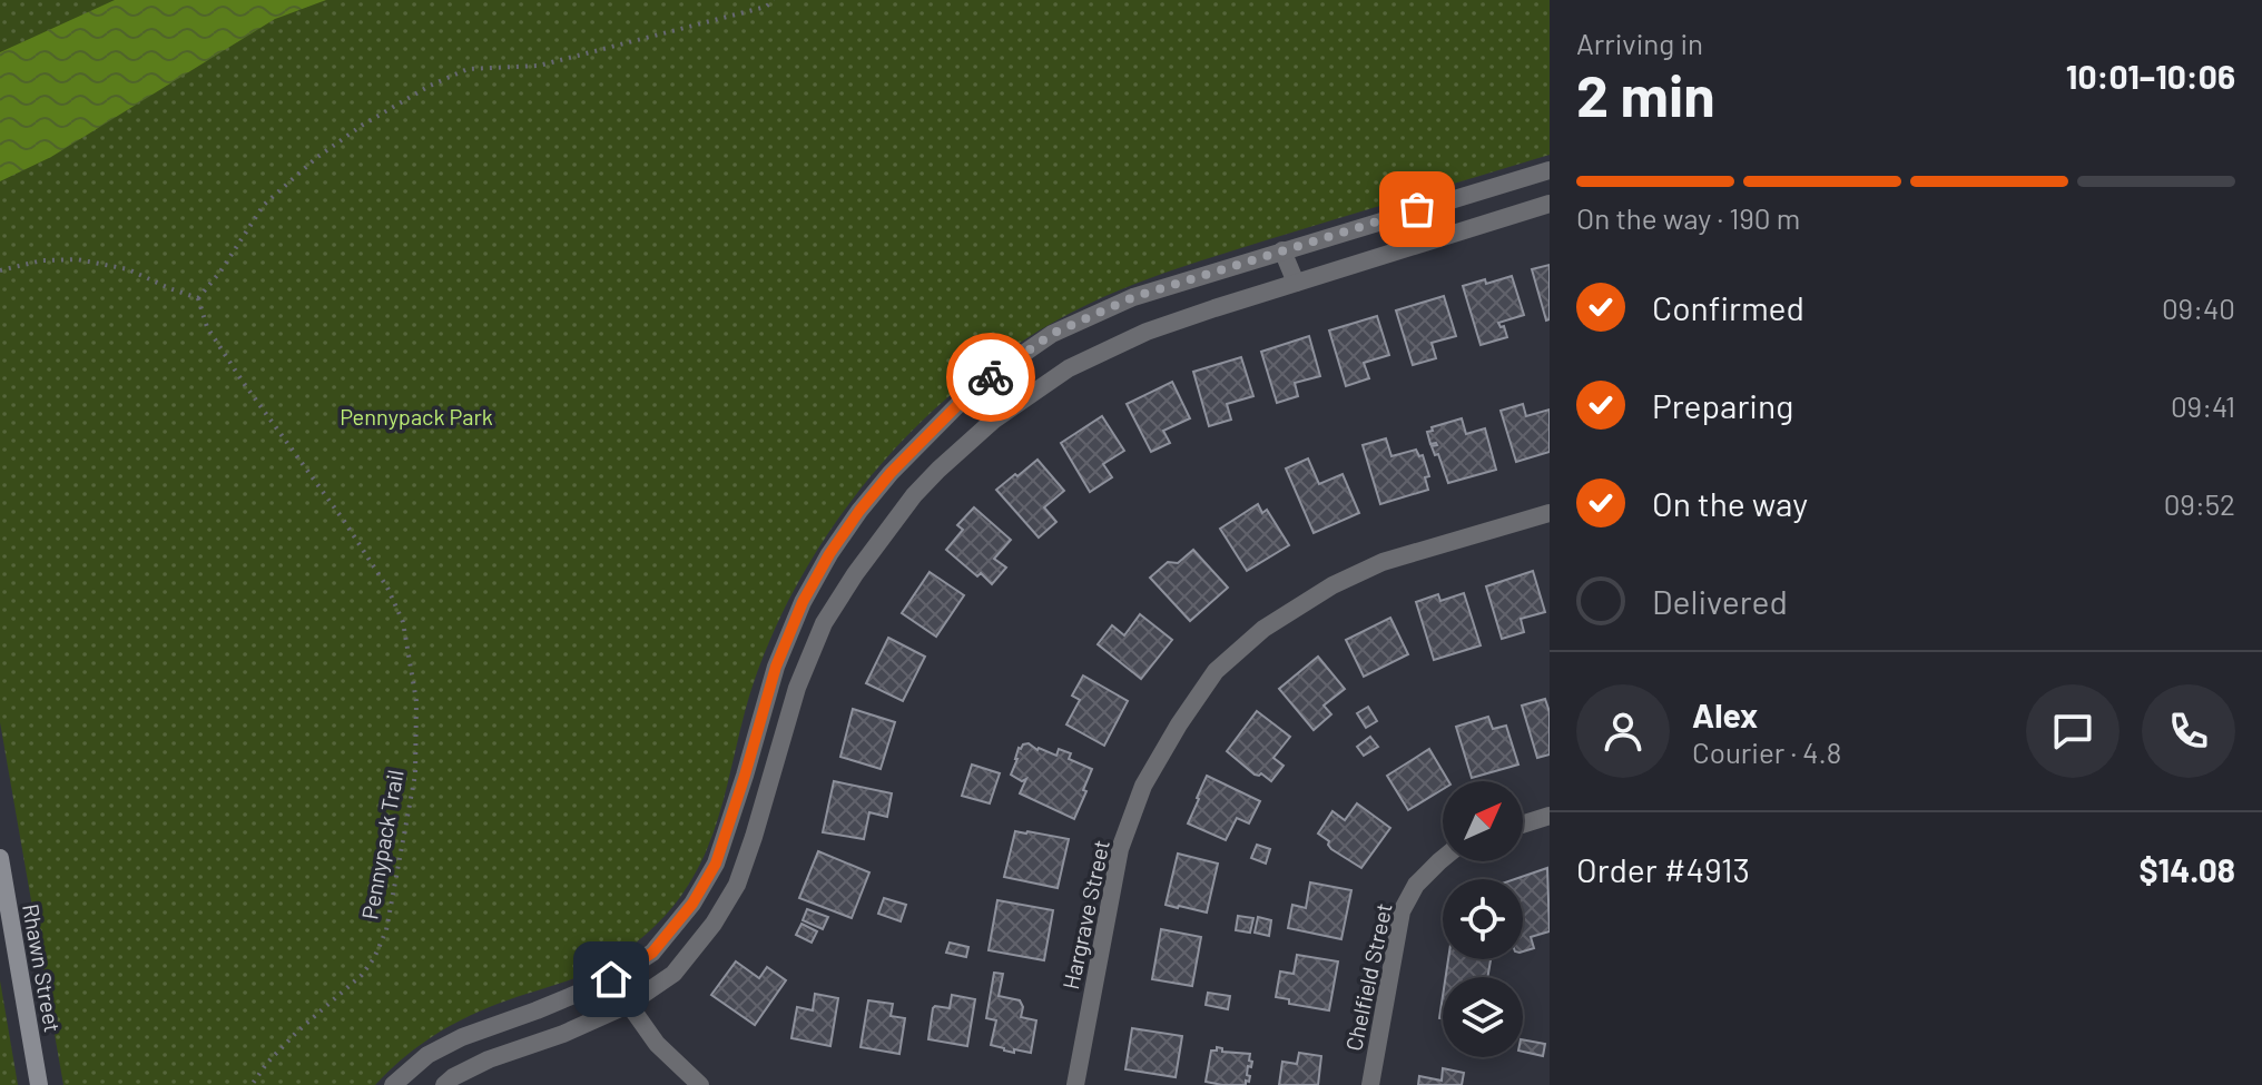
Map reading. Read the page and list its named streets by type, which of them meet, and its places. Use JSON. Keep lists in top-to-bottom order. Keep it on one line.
{"streets":{"main road":["Rhawn Street"],"street":["Hargrave Street","Chelfield Street"],"path":["Pennypack Trail"]},"parks":["Pennypack Park"],"north":"top right","page":{"heading":["2 min","Arriving in","10:01–10:06"],"panel":["Alex","Courier · 4.8","Order #4913","$14.08"],"bar":"On the way · 190 m","list":[["Confirmed","09:40"],["Preparing","09:41"],["On the way","09:52"],"Delivered"]}}
